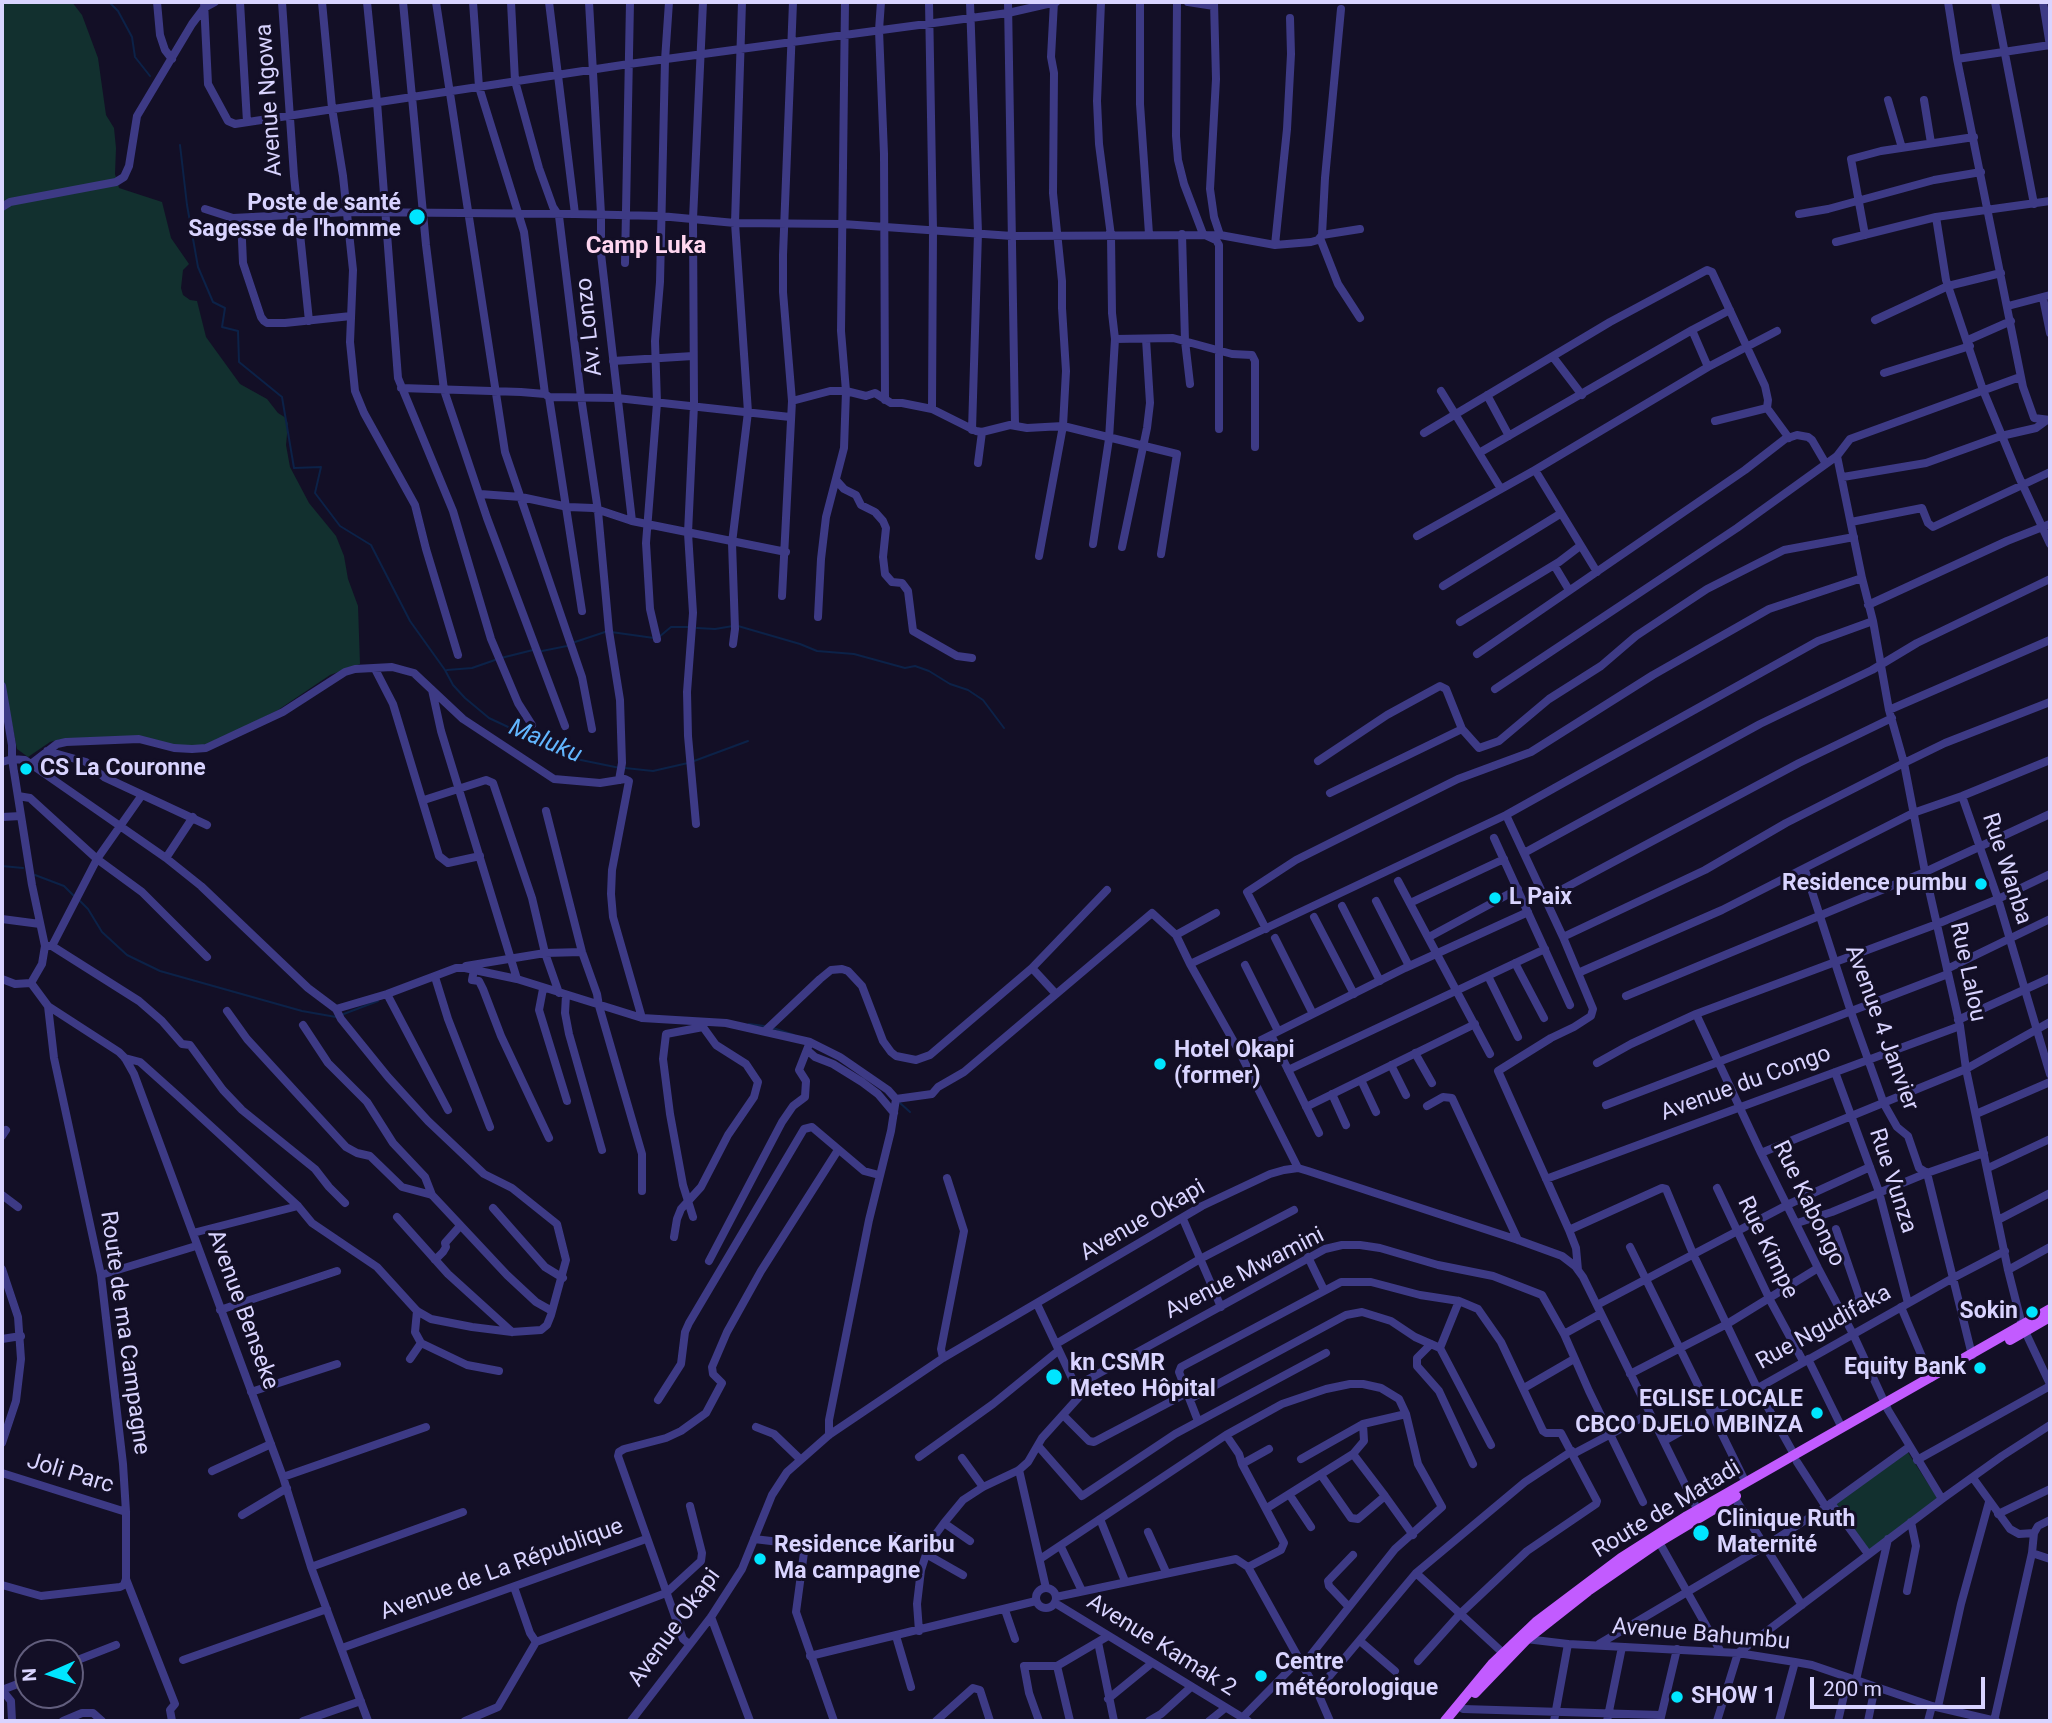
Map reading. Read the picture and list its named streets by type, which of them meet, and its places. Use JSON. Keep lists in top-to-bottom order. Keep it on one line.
{"streets":{"main road":["Route de Matadi"],"street":["Avenue Ngowa","Av. Lonzo","Rue Wanba","Rue Lalou","Avenue 4 Janvier","Avenue du Congo","Rue Vunza","Rue Kabongo","Avenue Okapi","Rue Kimpe","Avenue Mwamini","Avenue Benseke","Rue Ngudifaka","Route de ma Campagne","Joli Parc","Avenue de La République","Avenue Bahumbu","Avenue Kamak 2"]},"crossings":[["Rue Wanba","Avenue du Congo"],["Rue Lalou","Avenue du Congo"],["Rue Lalou","Rue Ngudifaka"],["Rue Lalou","Route de Matadi"],["Avenue 4 Janvier","Avenue du Congo"],["Avenue 4 Janvier","Rue Ngudifaka"],["Avenue 4 Janvier","Route de Matadi"],["Avenue du Congo","Rue Vunza"],["Avenue du Congo","Rue Kabongo"],["Rue Vunza","Rue Ngudifaka"],["Rue Vunza","Route de Matadi"],["Rue Kabongo","Rue Ngudifaka"],["Rue Kabongo","Route de Matadi"],["Avenue Okapi","Avenue de La République"],["Rue Kimpe","Rue Ngudifaka"],["Rue Kimpe","Route de Matadi"],["Avenue Benseke","Route de ma Campagne"],["Avenue Benseke","Avenue de La République"],["Route de ma Campagne","Joli Parc"],["Route de Matadi","Avenue Bahumbu"]],"districts":["Camp Luka"],"water":["Maluku"],"places":["Poste de santé Sagesse de l'homme","CS La Couronne","Residence pumbu","L Paix","Hotel Okapi (former)","Sokin","Equity Bank","kn CSMR Meteo Hôpital","EGLISE LOCALE CBCO DJELO MBINZA","Clinique Ruth Maternité","Residence Karibu Ma campagne","Centre météorologique","SHOW 1"],"scale_bar":"200 m","north":"left"}
